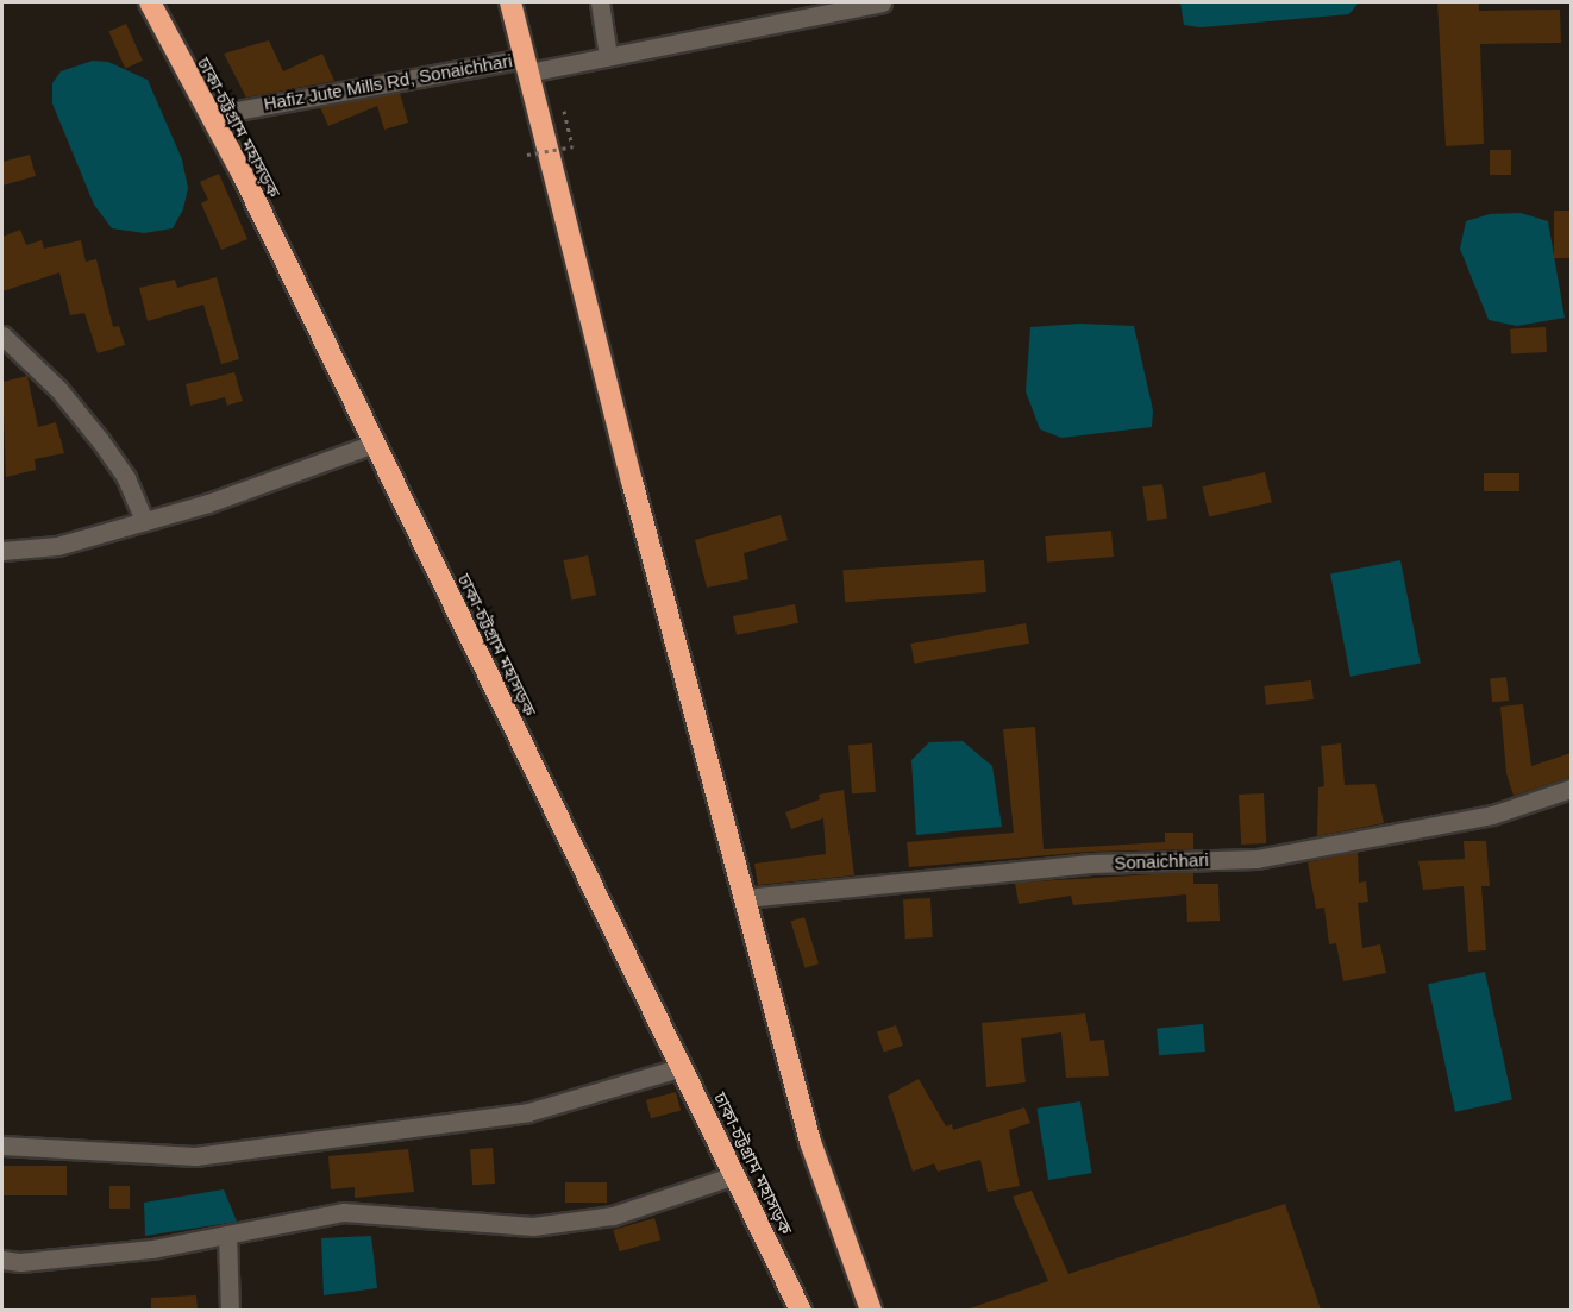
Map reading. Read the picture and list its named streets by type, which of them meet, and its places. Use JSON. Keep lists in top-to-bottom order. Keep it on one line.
{"streets":{"highway":["ঢাকা-চট্টগ্রাম মহাসড়ক"],"street":["Hafiz Jute Mills Rd, Sonaichhari","Sonaichhari"]},"crossings":[["Hafiz Jute Mills Rd, Sonaichhari","ঢাকা-চট্টগ্রাম মহাসড়ক"]]}
